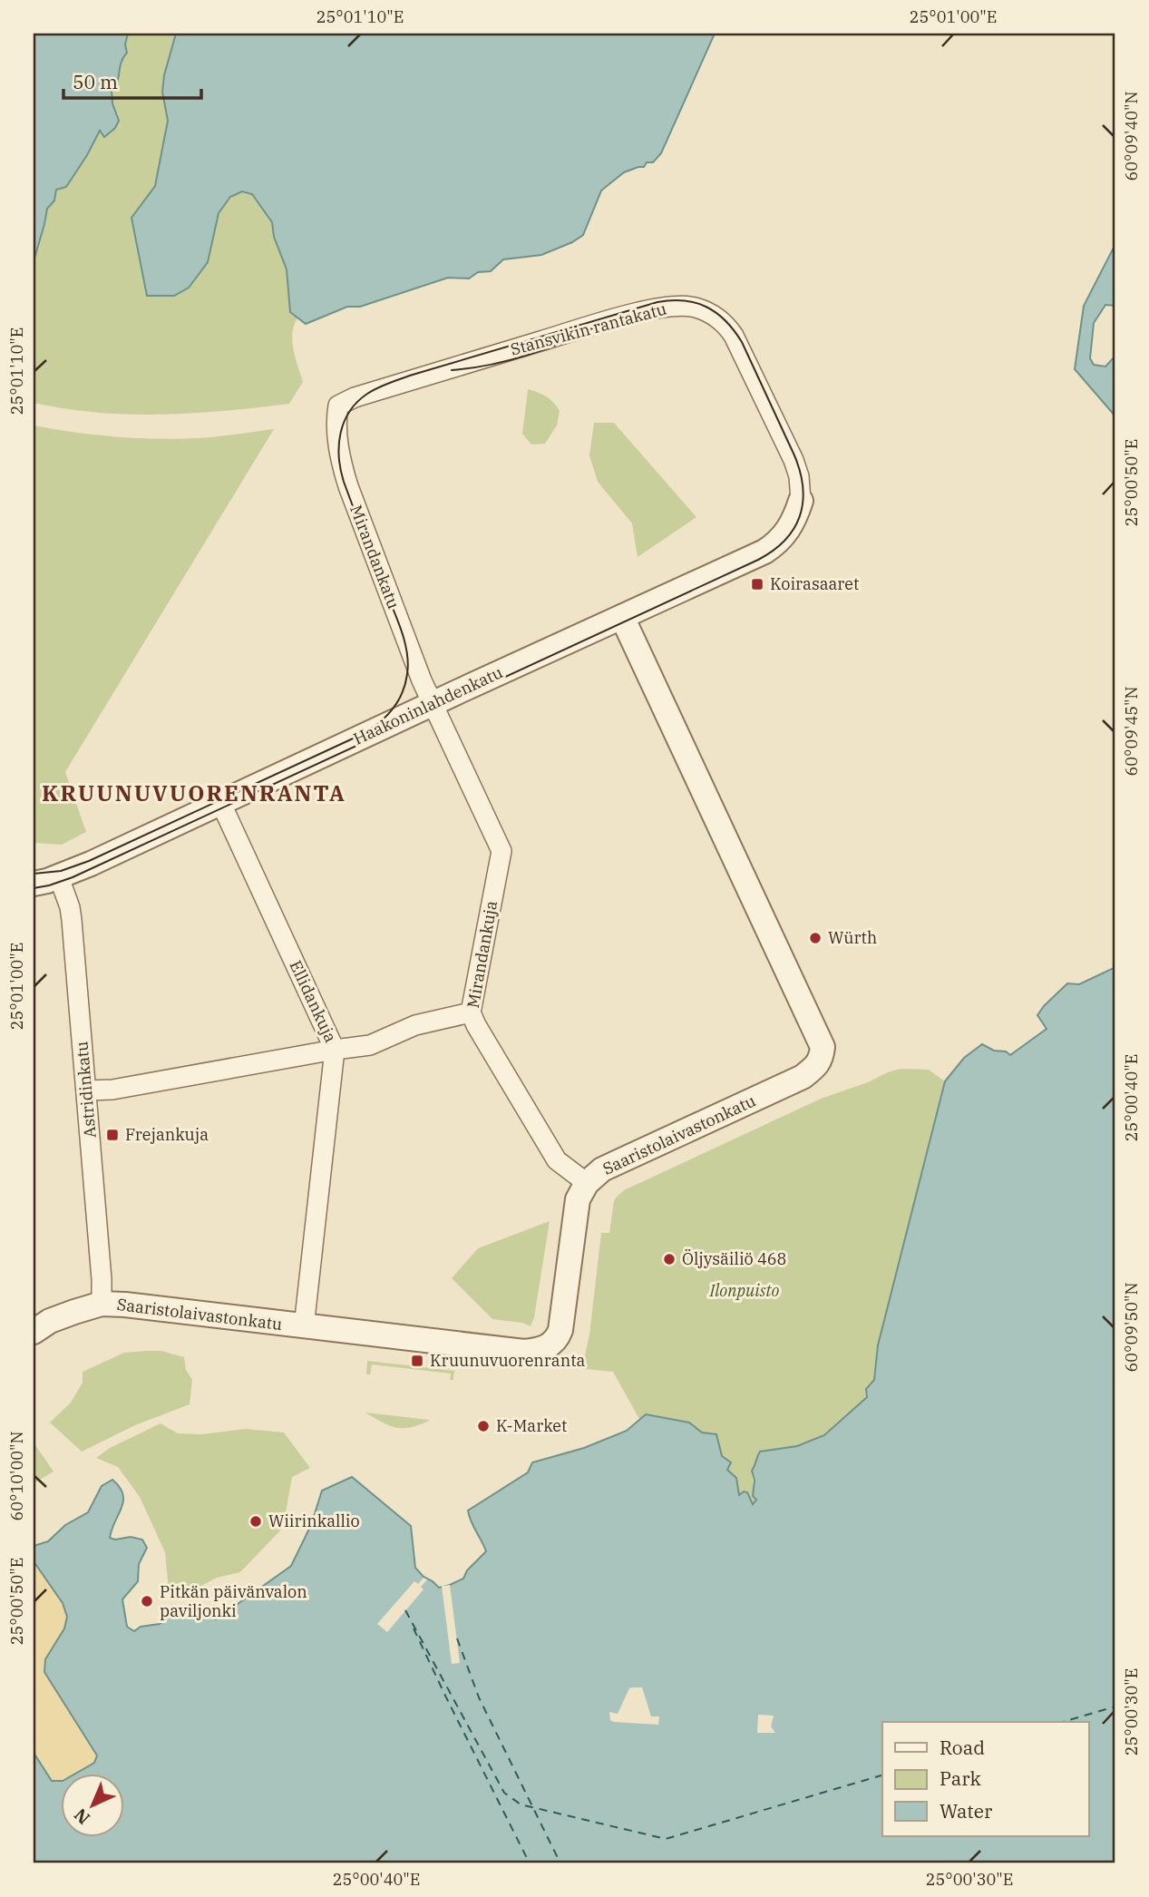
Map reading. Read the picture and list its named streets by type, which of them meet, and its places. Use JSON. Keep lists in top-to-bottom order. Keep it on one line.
{"streets":{"street":["Stansvikin rantakatu","Mirandankatu","Haakoninlahdenkatu","Mirandankuja","Ellidankuja","Astridinkatu","Saaristolaivastonkatu"]},"crossings":[["Stansvikin rantakatu","Mirandankatu"],["Stansvikin rantakatu","Haakoninlahdenkatu"],["Mirandankatu","Haakoninlahdenkatu"],["Mirandankatu","Mirandankuja"],["Haakoninlahdenkatu","Mirandankuja"],["Haakoninlahdenkatu","Ellidankuja"],["Haakoninlahdenkatu","Astridinkatu"],["Haakoninlahdenkatu","Saaristolaivastonkatu"],["Mirandankuja","Saaristolaivastonkatu"],["Ellidankuja","Saaristolaivastonkatu"],["Astridinkatu","Saaristolaivastonkatu"]],"districts":["KRUUNUVUORENRANTA"],"parks":["Ilonpuisto"],"places":{"transit":["Koirasaaret","Frejankuja","Kruunuvuorenranta"],"other":["Würth","Öljysäiliö 468","K-Market","Wiirinkallio","Pitkän päivänvalon paviljonki"]},"legend":["Road","Park","Water"],"scale_bar":"50 m","north":"bottom left","coordinates":["25°01'10\"E","25°01'00\"E","60°09'40\"N","25°00'50\"E","60°09'45\"N","25°00'40\"E","60°09'50\"N","60°10'00\"N","25°00'30\"E"]}
